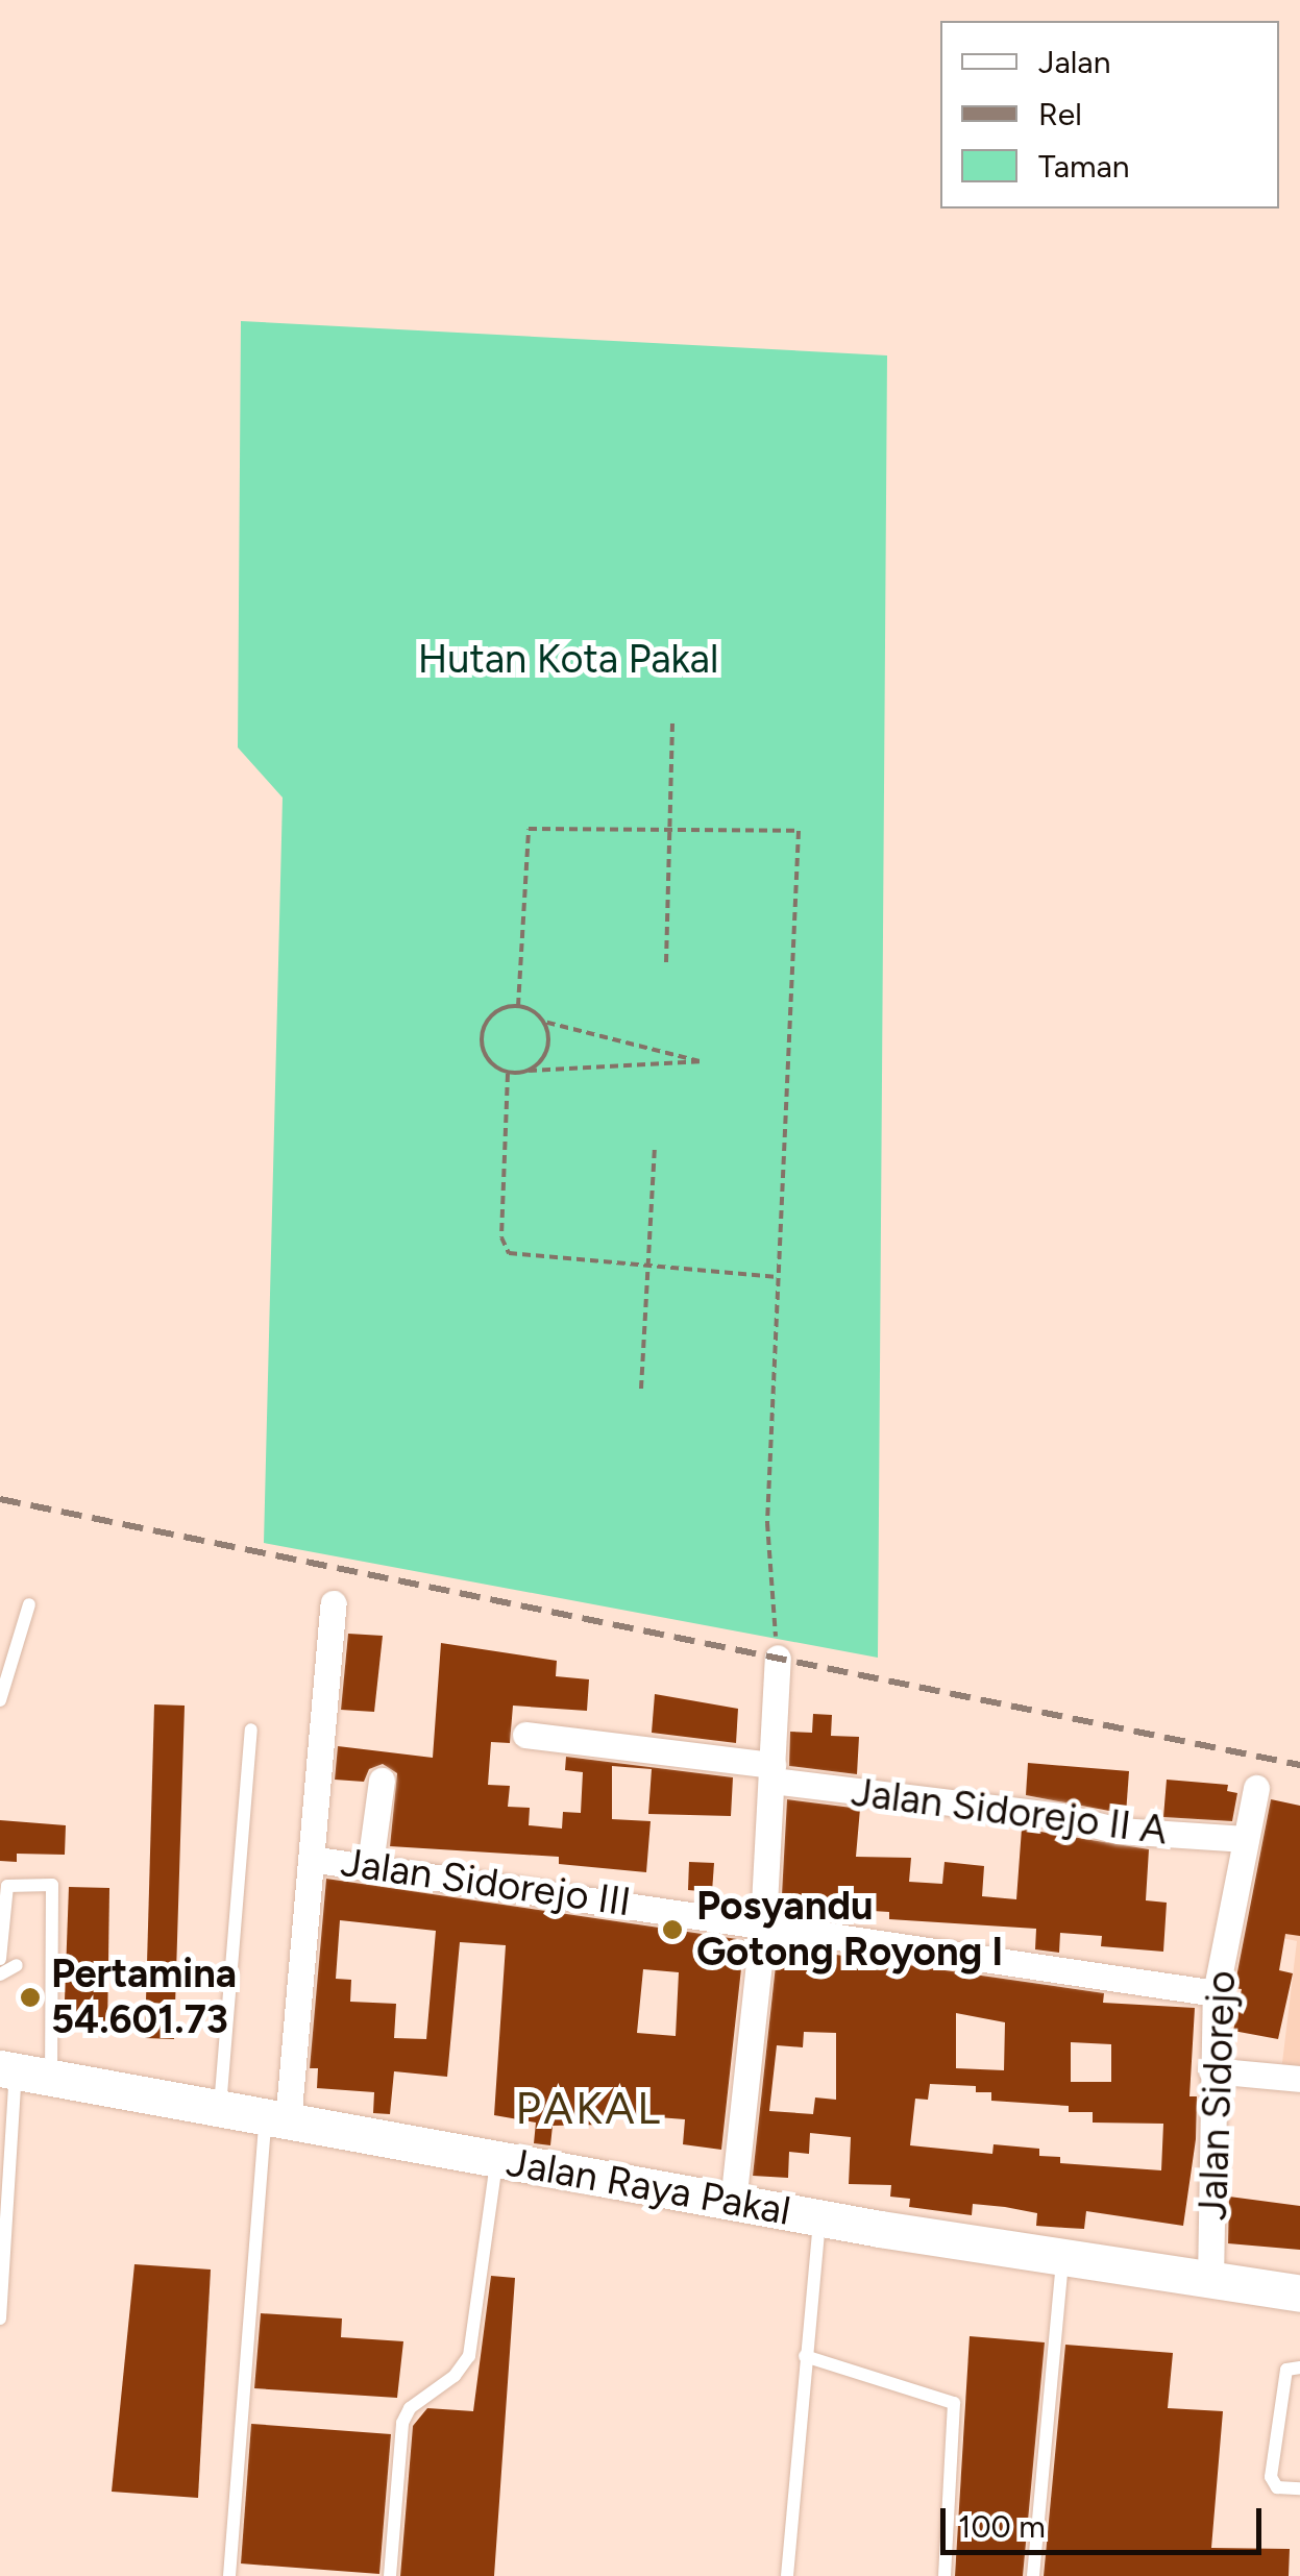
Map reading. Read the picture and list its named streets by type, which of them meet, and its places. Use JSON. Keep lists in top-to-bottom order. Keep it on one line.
{"streets":{"main road":["Jalan Raya Pakal"],"street":["Jalan Sidorejo II A","Jalan Sidorejo III","Jalan Sidorejo"]},"crossings":[["Jalan Sidorejo II A","Jalan Sidorejo"],["Jalan Sidorejo III","Jalan Sidorejo"],["Jalan Sidorejo","Jalan Raya Pakal"]],"districts":["PAKAL"],"parks":["Hutan Kota Pakal"],"places":["Posyandu Gotong Royong I","Pertamina 54.601.73"],"legend":["Jalan","Rel","Taman"],"scale_bar":"100 m"}
